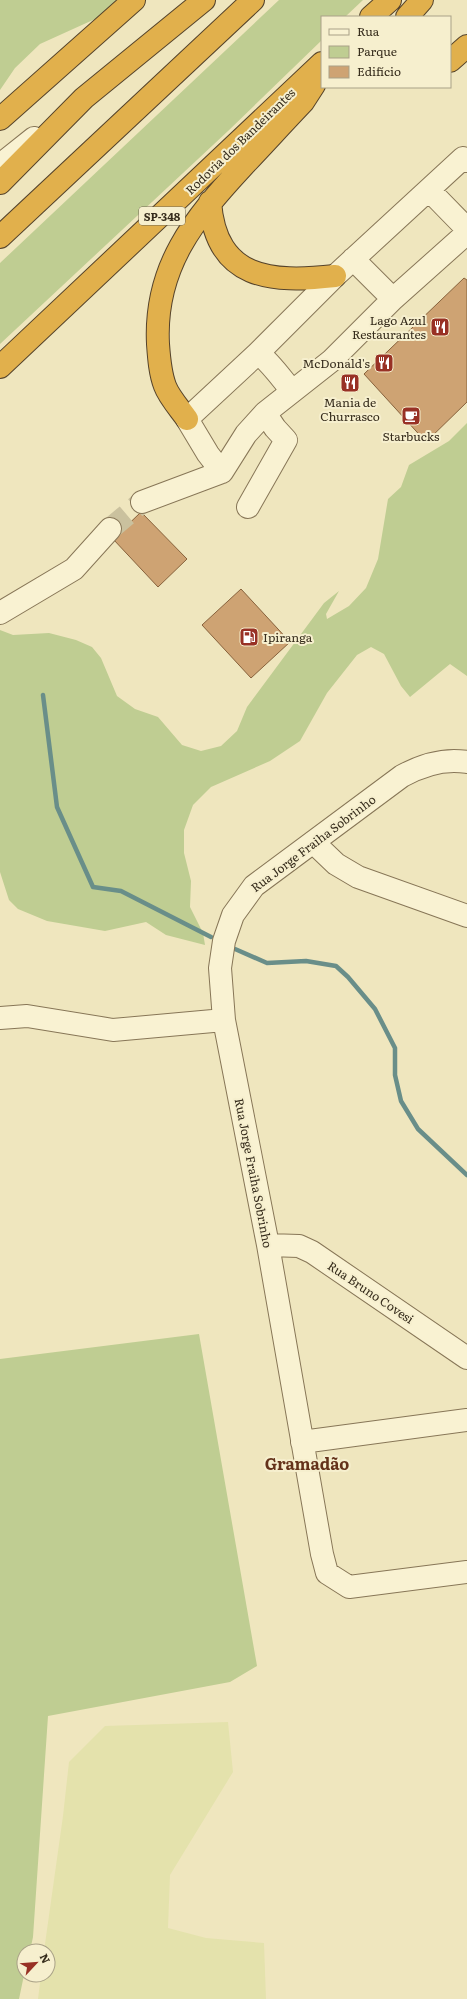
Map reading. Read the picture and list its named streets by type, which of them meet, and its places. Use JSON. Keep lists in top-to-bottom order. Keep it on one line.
{"streets":{"highway":["Rodovia dos Bandeirantes","SP-348"],"street":["Rua Jorge Fraiha Sobrinho","Rua Bruno Covesi"]},"crossings":[["Rua Jorge Fraiha Sobrinho","Rua Bruno Covesi"]],"districts":["Gramadão"],"places":{"restaurant":["Lago Azul Restaurantes","McDonald's","Mania de Churrasco"],"cafe":["Starbucks"],"fuel station":["Ipiranga"]},"legend":["Rua","Parque","Edifício"],"north":"top right"}
